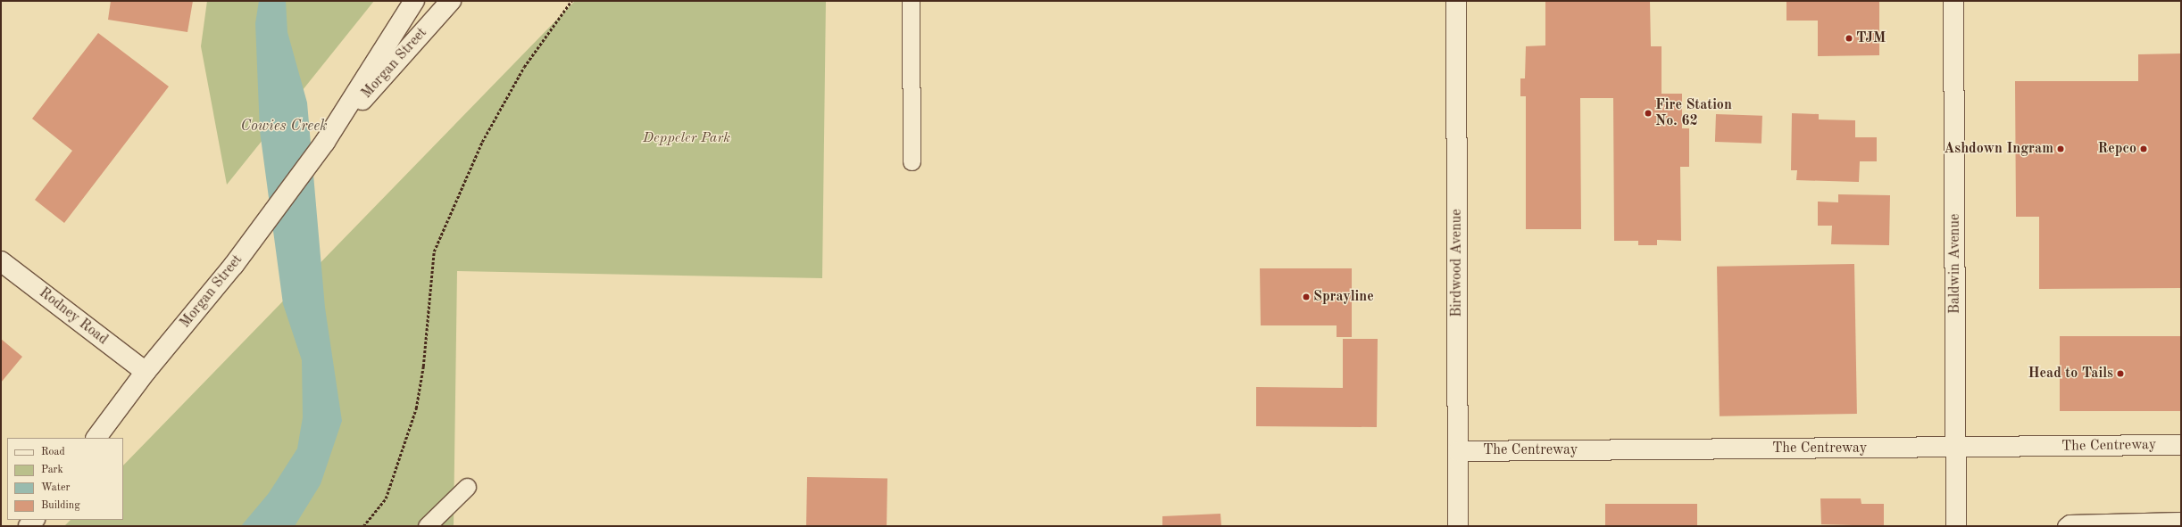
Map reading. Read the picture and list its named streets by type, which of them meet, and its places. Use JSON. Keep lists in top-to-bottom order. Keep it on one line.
{"streets":{"street":["Morgan Street","Birdwood Avenue","Baldwin Avenue","Rodney Road","The Centreway"]},"crossings":[["Morgan Street","Rodney Road"],["Birdwood Avenue","The Centreway"],["Baldwin Avenue","The Centreway"]],"water":["Cowies Creek"],"parks":["Deppeler Park"],"places":["TJM","Fire Station No. 62","Ashdown Ingram","Repco","Sprayline","Head to Tails"],"legend":["Road","Park","Water","Building"]}
